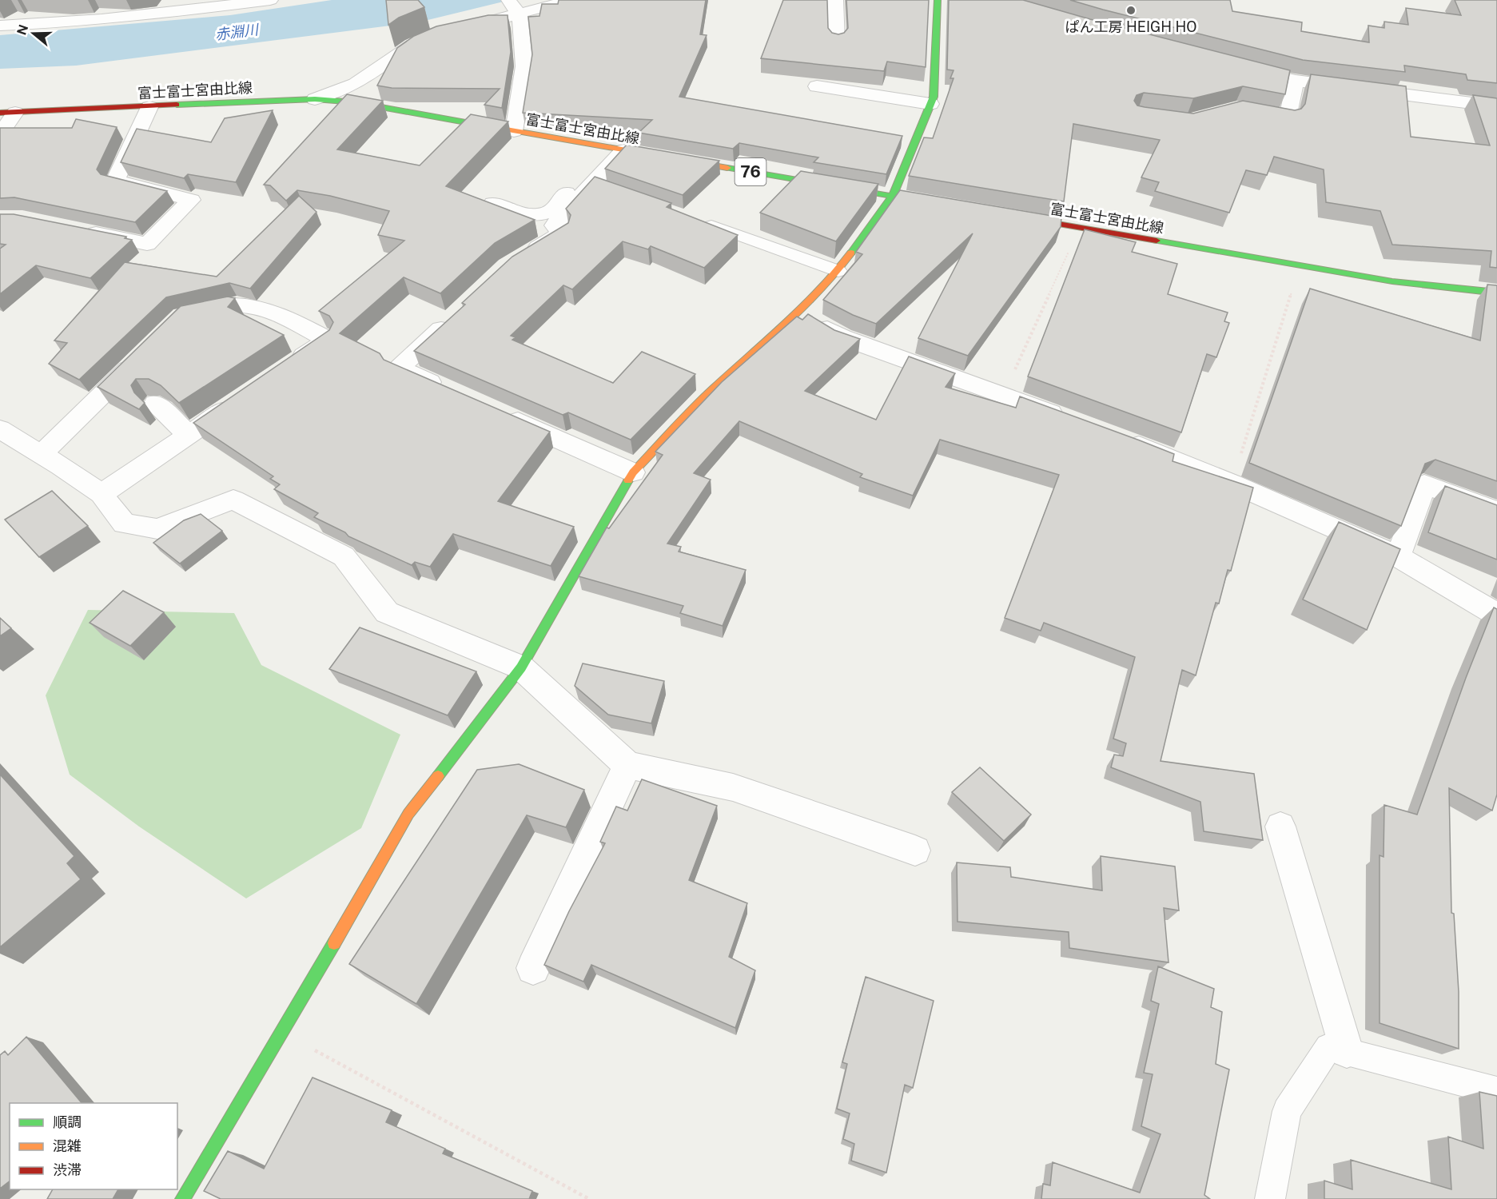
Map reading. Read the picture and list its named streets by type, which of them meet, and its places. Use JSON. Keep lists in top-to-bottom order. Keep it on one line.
{"streets":{"main road":["富士富士宮由比線","76"]},"water":["赤淵川"],"places":["ぱん工房 HEIGH HO"],"legend":["順調","混雑","渋滞"],"north":"left"}
